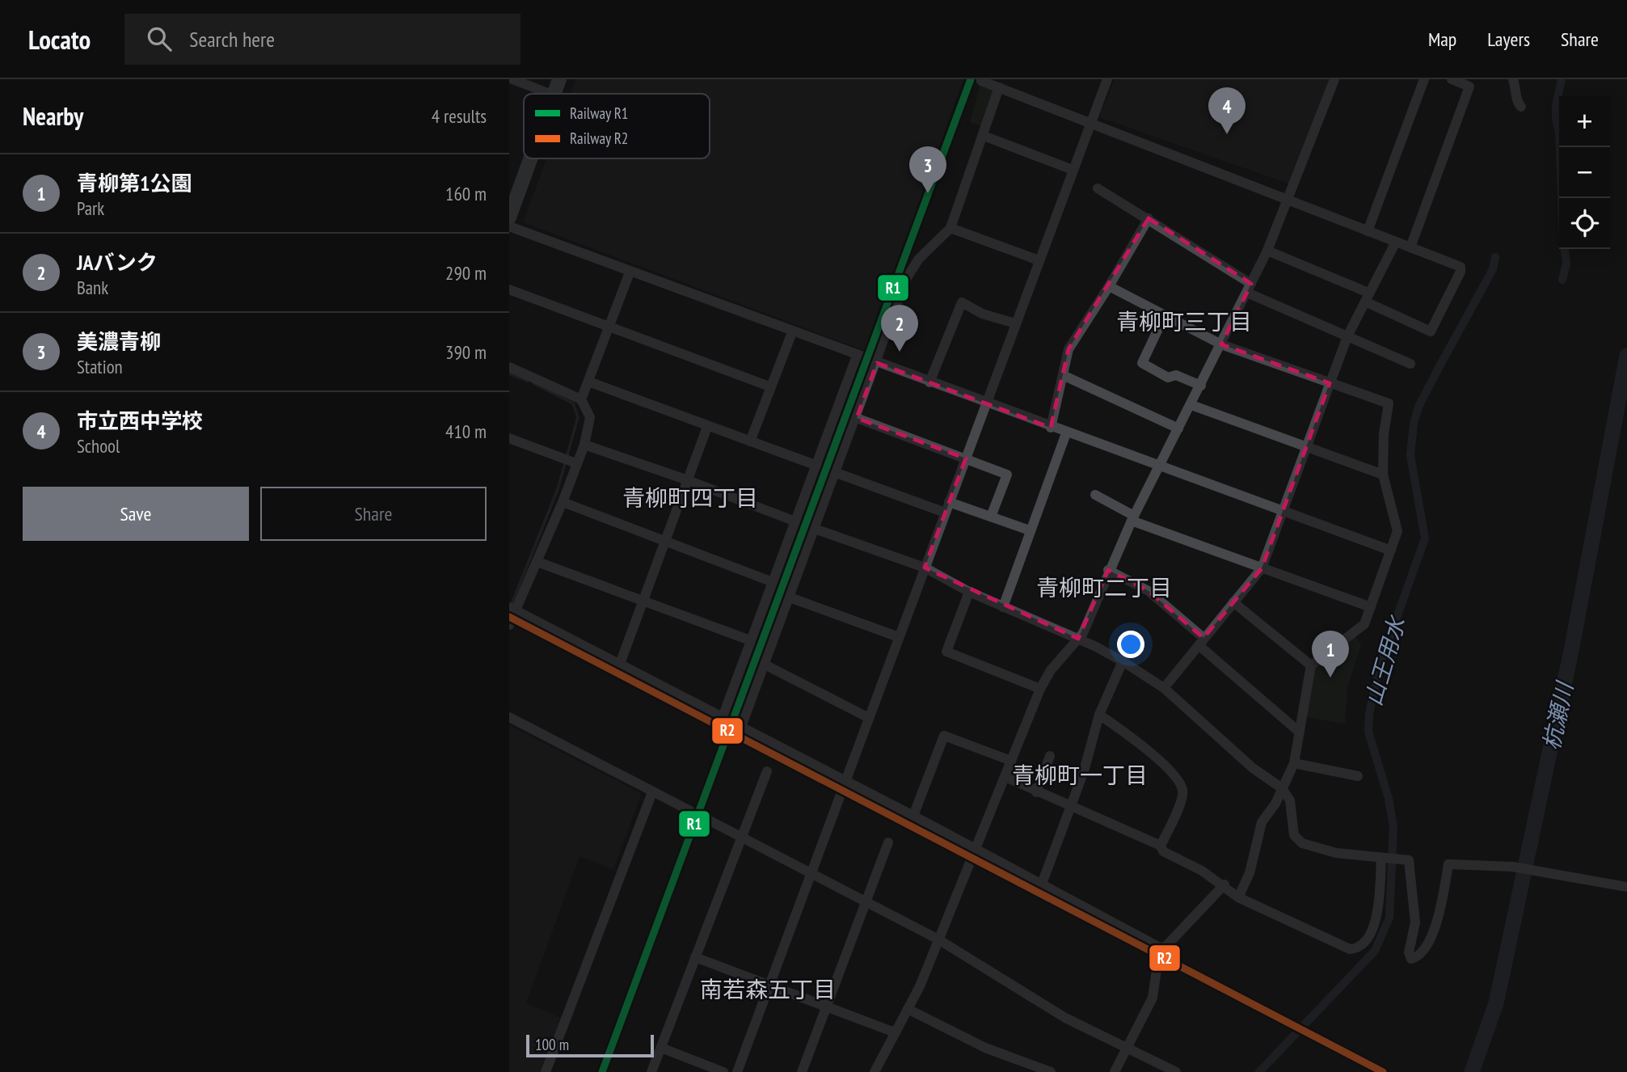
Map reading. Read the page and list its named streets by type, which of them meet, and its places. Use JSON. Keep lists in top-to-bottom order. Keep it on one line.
{"districts":["青柳町三丁目","青柳町四丁目","青柳町二丁目","青柳町一丁目","南若森五丁目"],"water":["山王用水","杭瀬川"],"lines":["rail line R1","rail line R2"],"legend":["Railway R1","Railway R2"],"scale_bar":"100 m","page":{"header":"Locato","search":"Search here","nav":["Map","Layers","Share"],"heading":["Nearby","4 results"],"pins":["4","3","2","1"],"map_buttons":["+","−"],"list":[{"mark":"1","name":"青柳第1公園","note":"Park","value":"160 m"},{"mark":"2","name":"JAバンク","note":"Bank","value":"290 m"},{"mark":"3","name":"美濃青柳","note":"Station","value":"390 m"},{"mark":"4","name":"市立西中学校","note":"School","value":"410 m"}],"buttons":["Save","Share"],"scale":"100 m"}}
